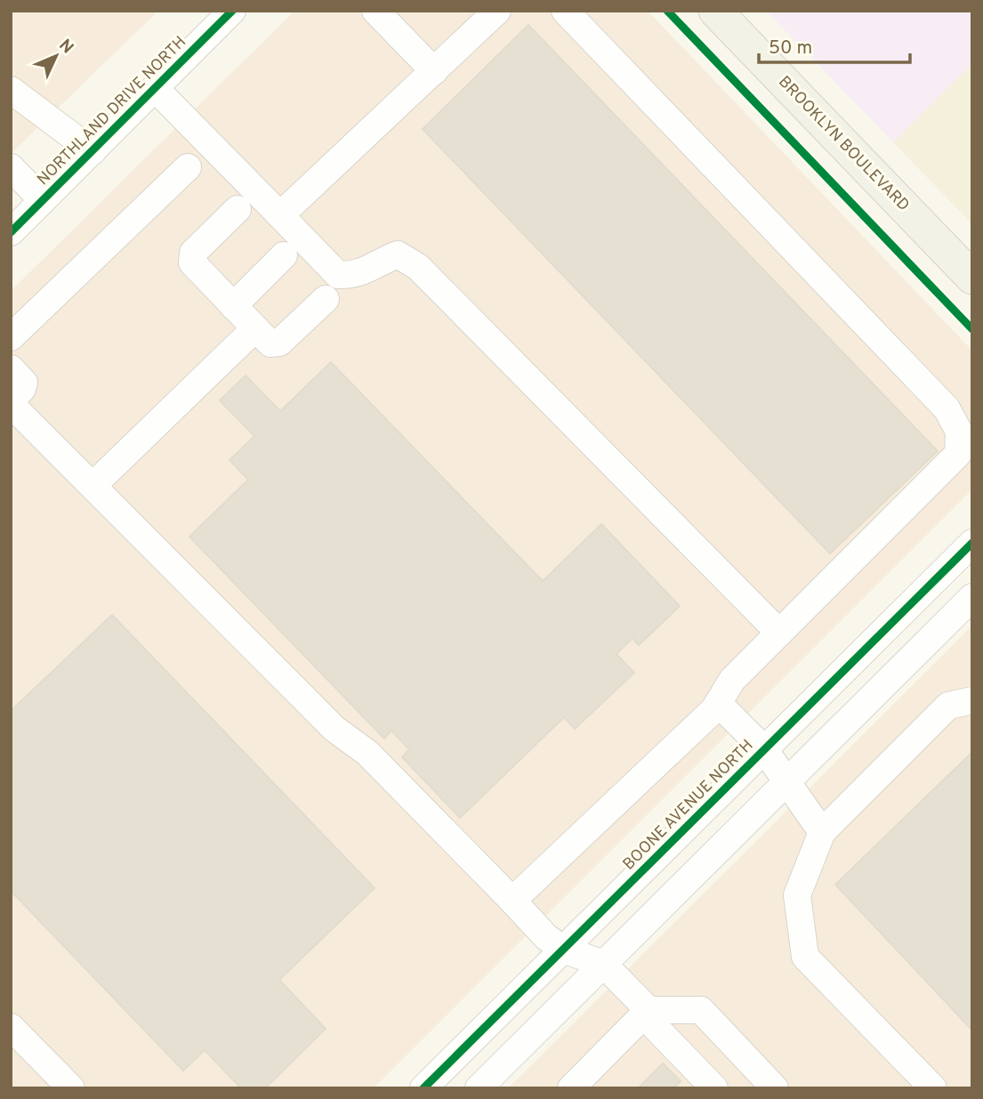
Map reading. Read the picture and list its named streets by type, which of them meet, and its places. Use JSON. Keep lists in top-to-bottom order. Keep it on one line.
{"streets":{"main road":["BROOKLYN BOULEVARD"],"street":["NORTHLAND DRIVE NORTH","BOONE AVENUE NORTH"]},"scale_bar":"50 m","north":"top right"}
